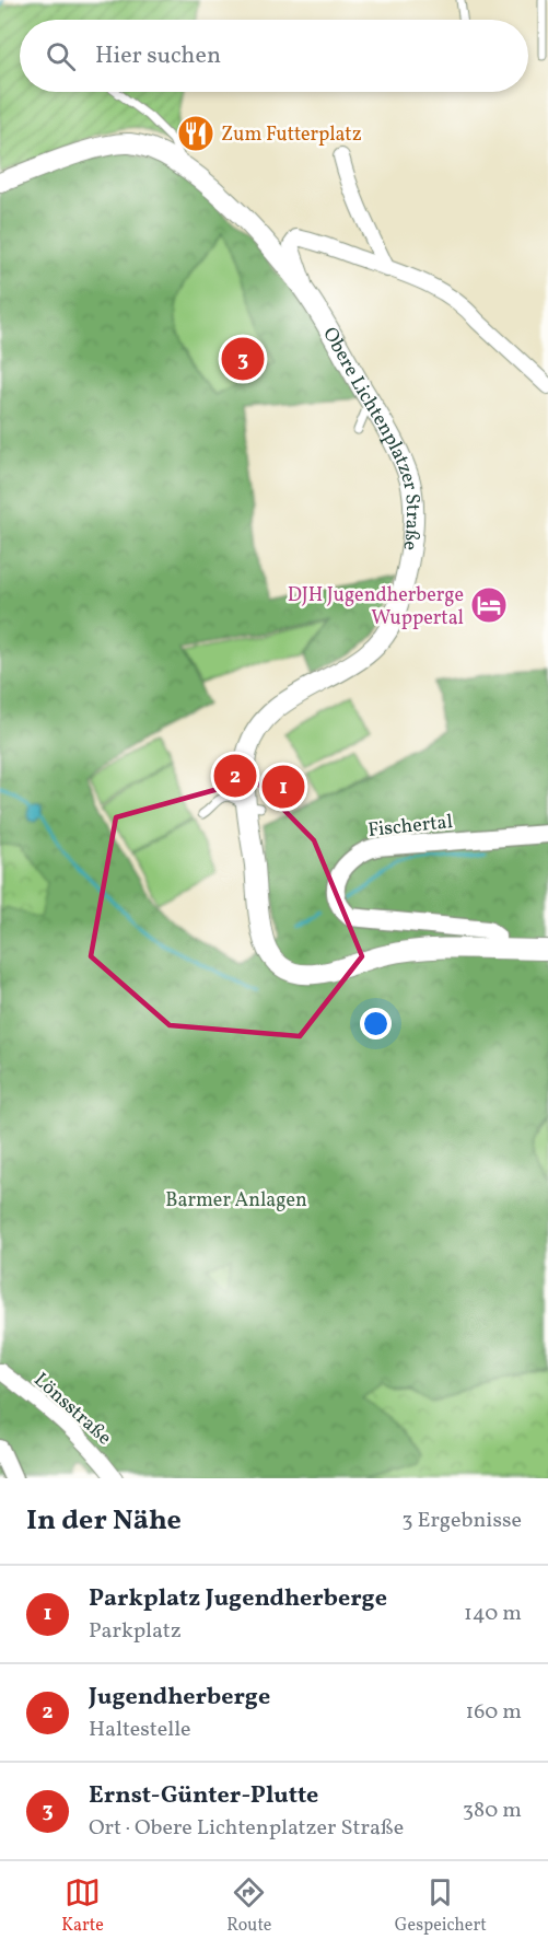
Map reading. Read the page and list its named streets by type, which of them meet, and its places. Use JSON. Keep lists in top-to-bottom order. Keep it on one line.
{"streets":{"main road":["Obere Lichtenplatzer Straße"],"street":["Fischertal","Lönsstraße"]},"crossings":[["Obere Lichtenplatzer Straße","Fischertal"]],"parks":["Barmer Anlagen"],"places":{"restaurant":["Zum Futterplatz"],"hotel":["DJH Jugendherberge Wuppertal"]},"page":{"search":"Hier suchen","pins":["3","2","1"],"heading":["In der Nähe","3 Ergebnisse"],"list":[{"mark":"1","name":"Parkplatz Jugendherberge","note":"Parkplatz","value":"140 m"},{"mark":"2","name":"Jugendherberge","note":"Haltestelle","value":"160 m"},{"mark":"3","name":"Ernst-Günter-Plutte","note":"Ort · Obere Lichtenplatzer Straße","value":"380 m"}],"nav":["Karte","Route","Gespeichert"]}}
